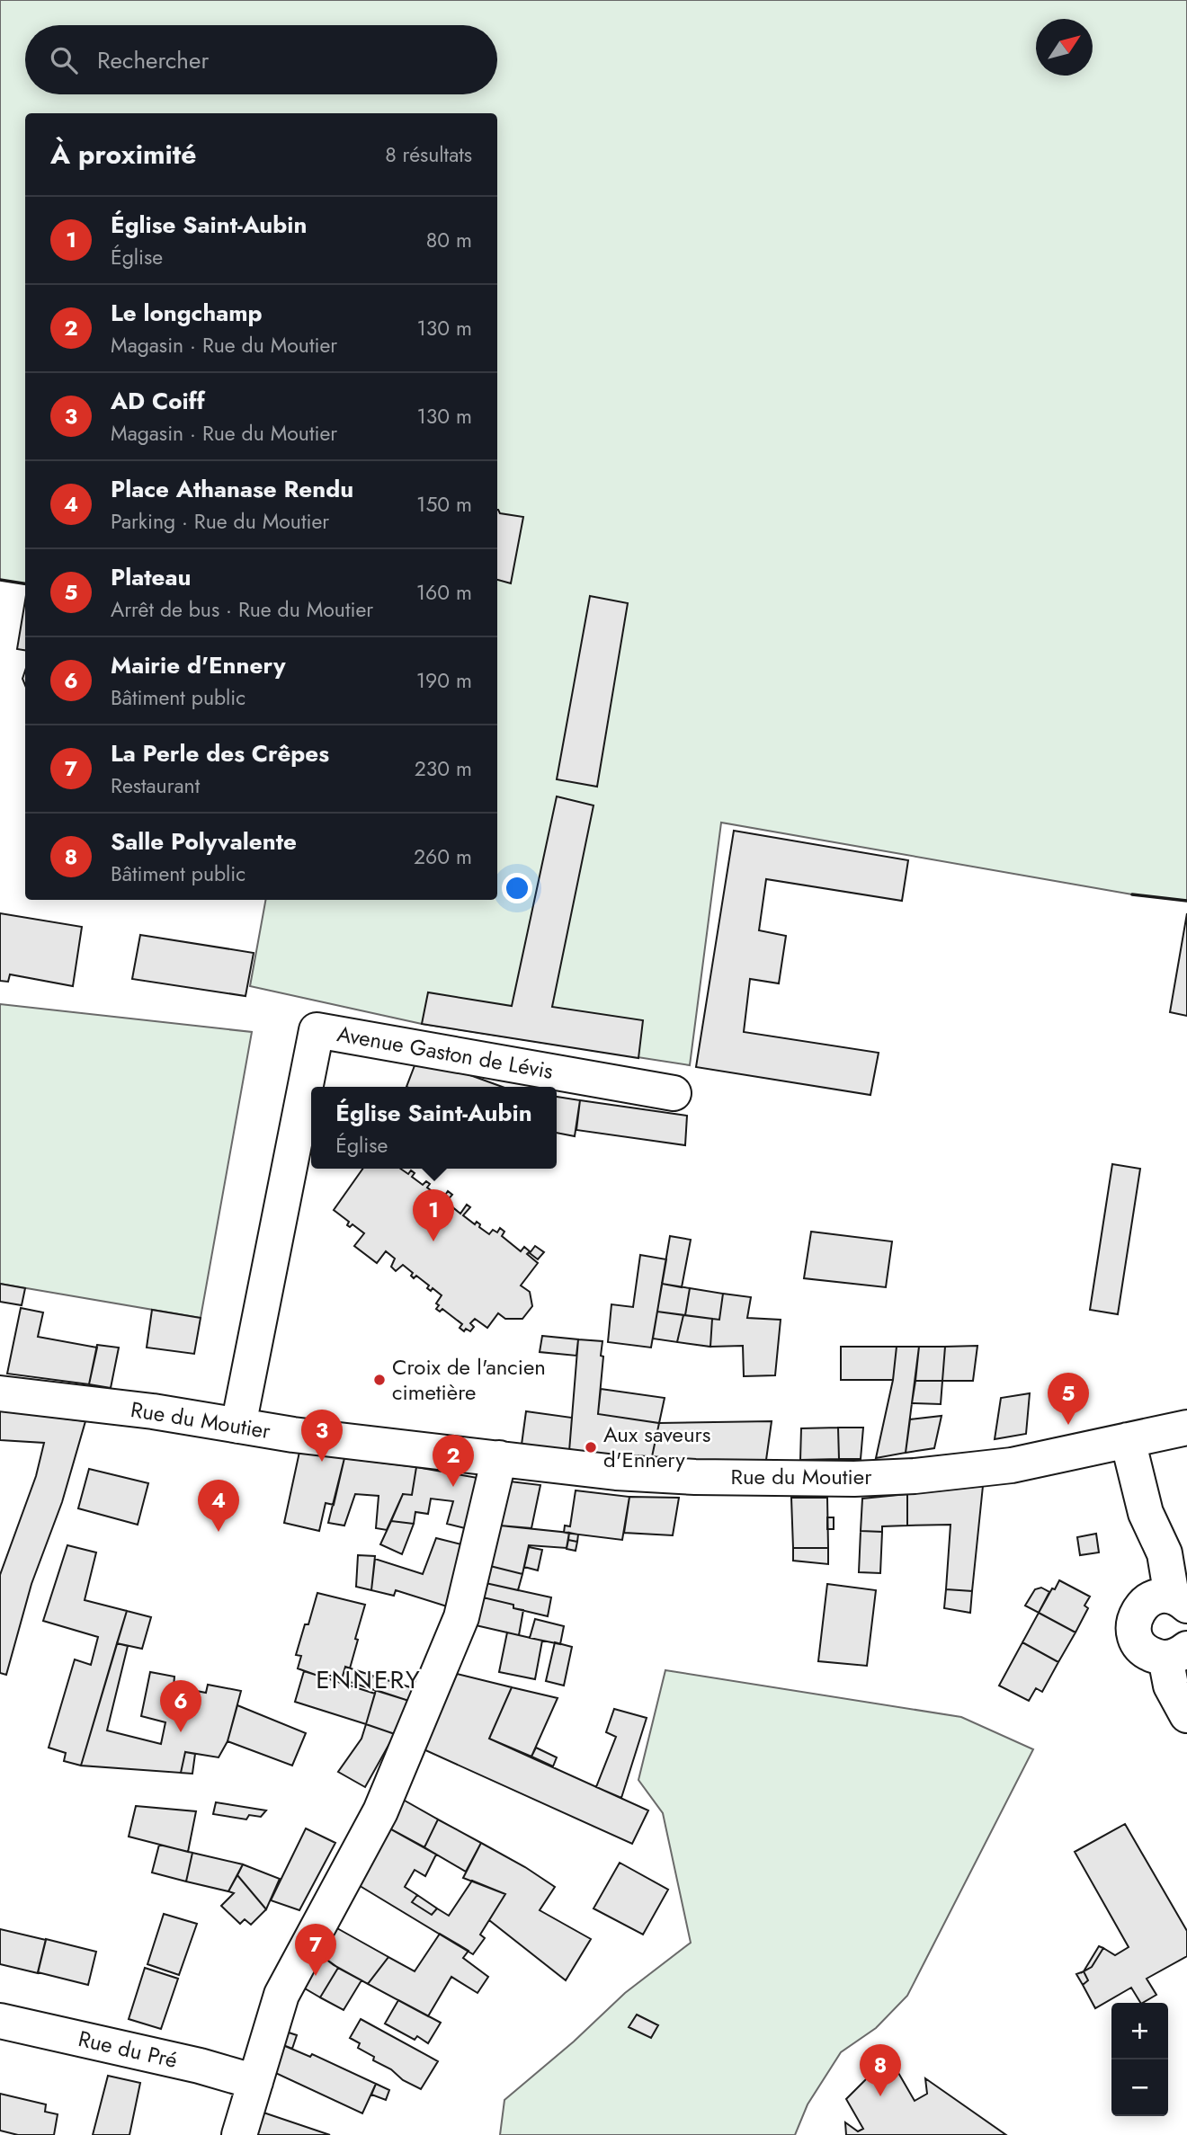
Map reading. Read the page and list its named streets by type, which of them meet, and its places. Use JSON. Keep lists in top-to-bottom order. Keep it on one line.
{"streets":{"street":["Avenue Gaston de Lévis","Rue du Moutier","Rue du Pré"]},"crossings":[["Avenue Gaston de Lévis","Rue du Moutier"]],"districts":["ENNERY"],"places":["Croix de l'ancien cimetière","Aux saveurs d'Ennery"],"north":"top right","page":{"search":"Rechercher","heading":["À proximité","8 résultats"],"list":[{"mark":"1","name":"Église Saint-Aubin","note":"Église","value":"80 m"},{"mark":"2","name":"Le longchamp","note":"Magasin · Rue du Moutier","value":"130 m"},{"mark":"3","name":"AD Coiff","note":"Magasin · Rue du Moutier","value":"130 m"},{"mark":"4","name":"Place Athanase Rendu","note":"Parking · Rue du Moutier","value":"150 m"},{"mark":"5","name":"Plateau","note":"Arrêt de bus · Rue du Moutier","value":"160 m"},{"mark":"6","name":"Mairie d'Ennery","note":"Bâtiment public","value":"190 m"},{"mark":"7","name":"La Perle des Crêpes","note":"Restaurant","value":"230 m"},{"mark":"8","name":"Salle Polyvalente","note":"Bâtiment public","value":"260 m"}],"popup":["Église Saint-Aubin","Église"],"pins":["1","5","3","2","4","6","7","8"],"map_buttons":["+","−"]}}
